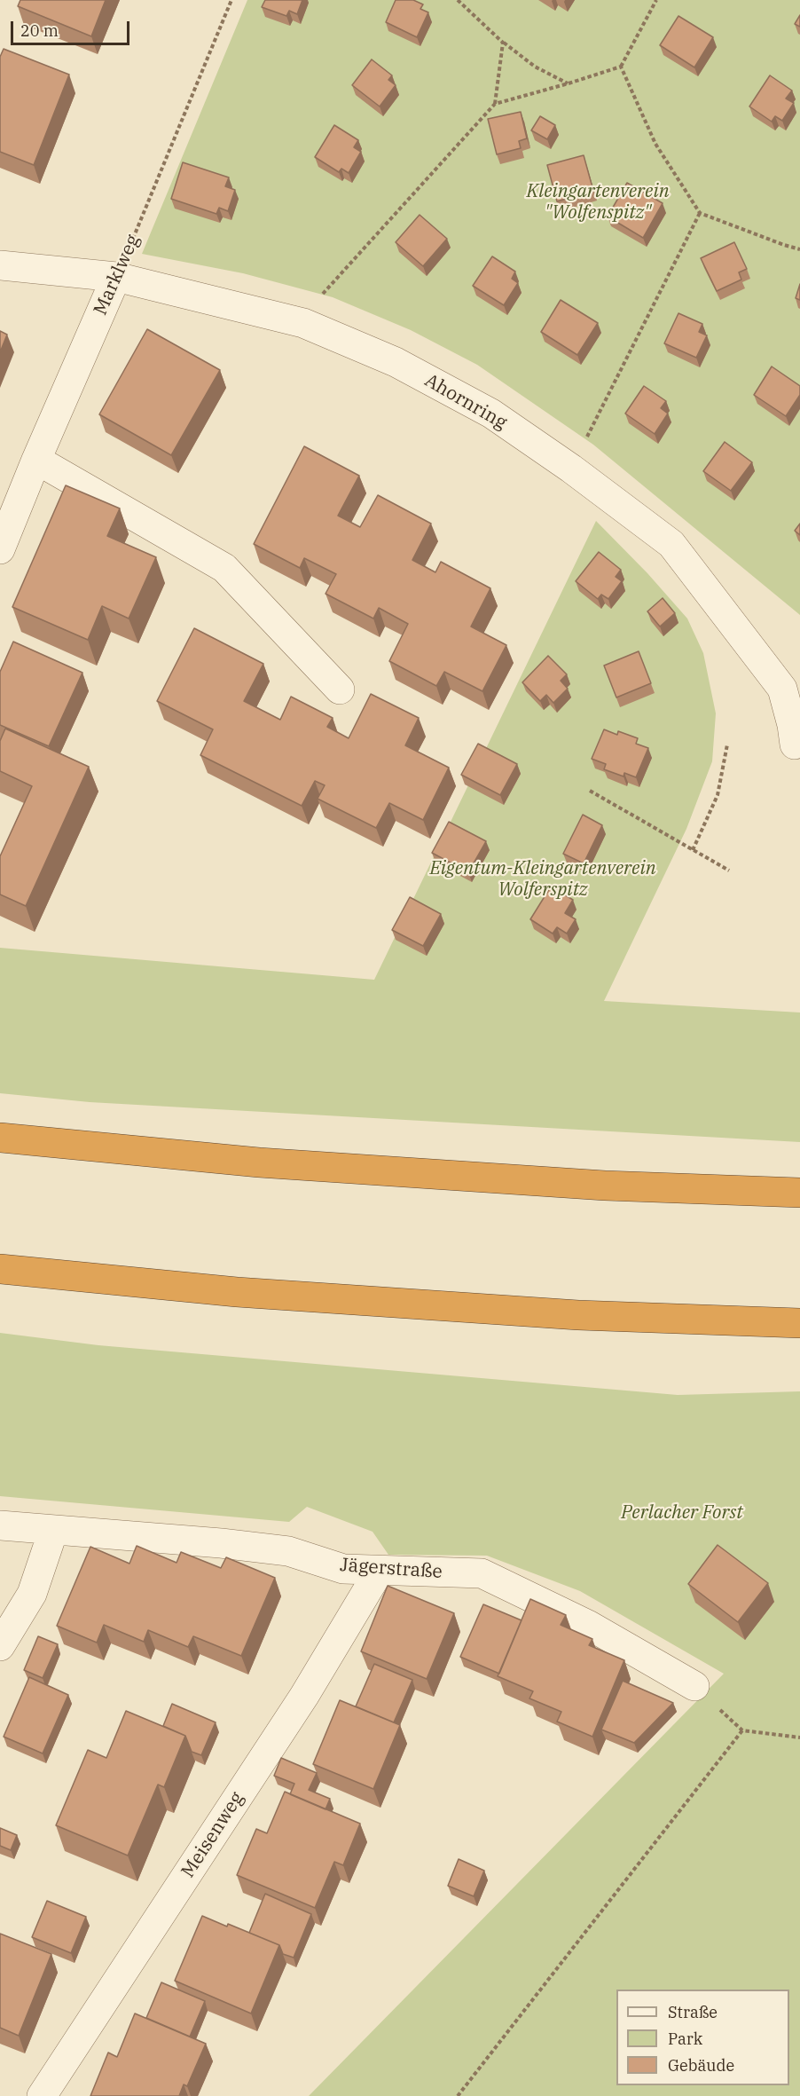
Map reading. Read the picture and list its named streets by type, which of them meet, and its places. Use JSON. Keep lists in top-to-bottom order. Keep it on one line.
{"streets":{"street":["Marklweg","Ahornring","Jägerstraße","Meisenweg"]},"crossings":[["Marklweg","Ahornring"],["Jägerstraße","Meisenweg"]],"parks":["Kleingartenverein \"Wolfenspitz\"","Eigentum-Kleingartenverein Wolferspitz","Perlacher Forst"],"legend":["Straße","Park","Gebäude"],"scale_bar":"20 m"}
